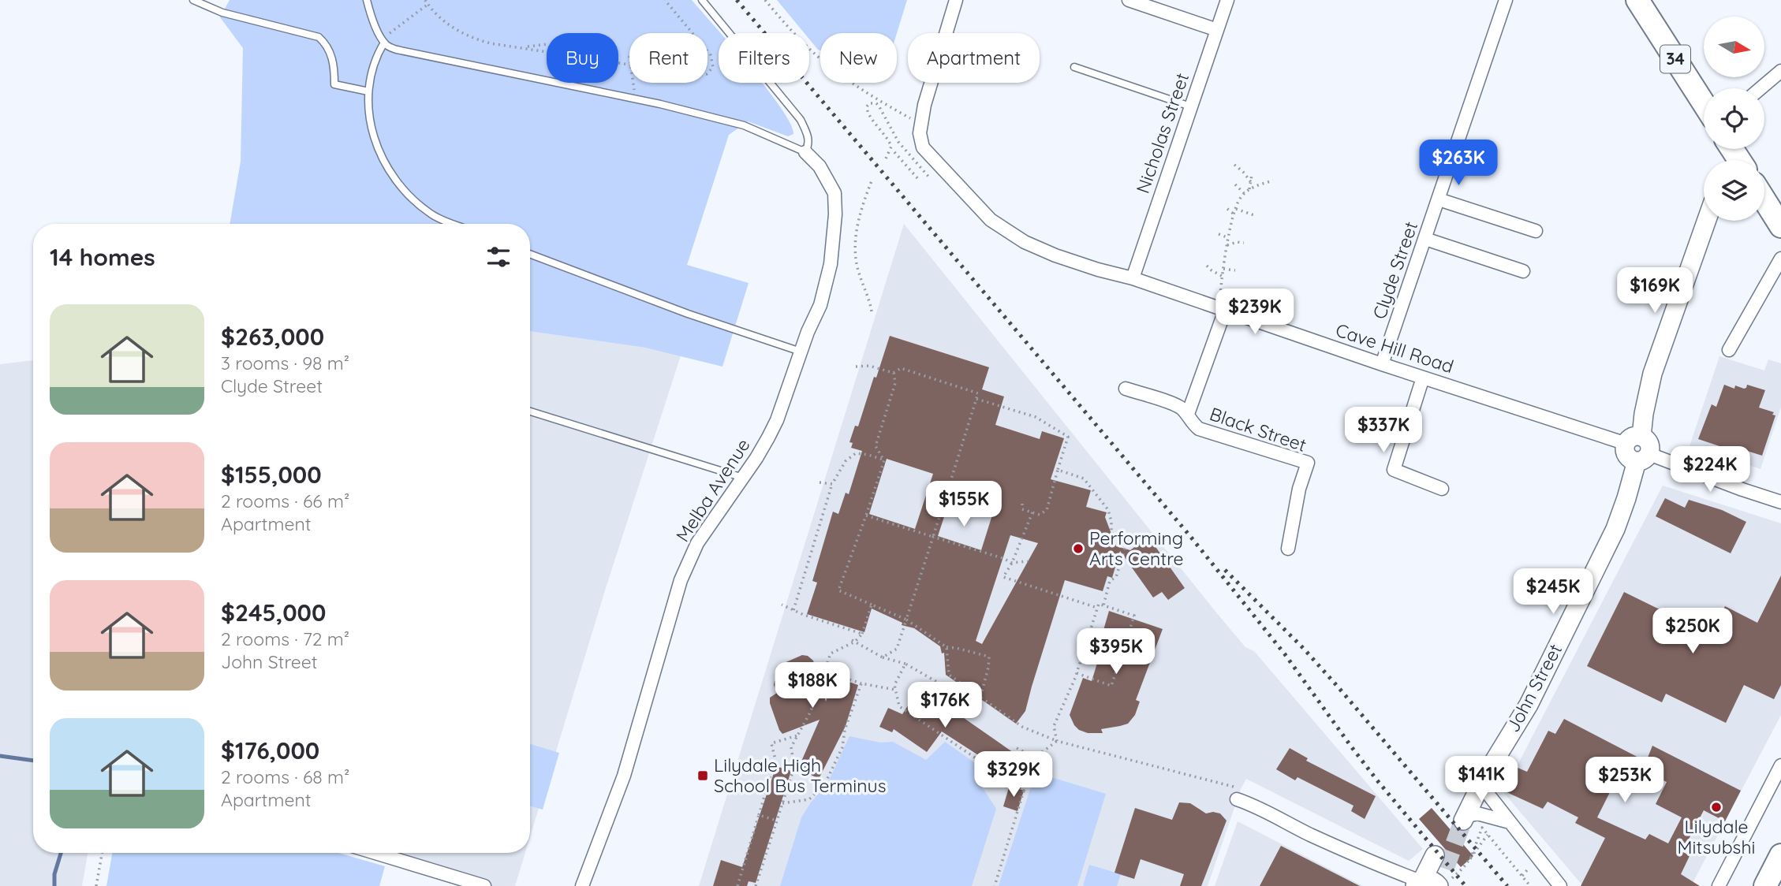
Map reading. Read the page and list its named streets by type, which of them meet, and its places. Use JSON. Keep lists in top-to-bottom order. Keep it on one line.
{"streets":{"highway":["34"],"main road":["John Street"],"street":["Nicholas Street","Clyde Street","Cave Hill Road","Black Street","Melba Avenue"]},"crossings":[["Nicholas Street","Cave Hill Road"],["Clyde Street","Cave Hill Road"]],"places":{"other":["Performing Arts Centre","Lilydale Mitsubshi"],"transit":["Lilydale High School Bus Terminus"]},"north":"right","page":{"chip":["Buy","Rent","Filters","New","Apartment"],"price":["$263K","$169K","$239K","$337K","$224K","$155K","$245K","$250K","$395K","$188K","$176K","$329K","$141K","$253K"],"heading":"14 homes","list":[{"name":"$263,000","note":"3 rooms · 98 m² · Clyde Street"},{"name":"$155,000","note":"2 rooms · 66 m² · Apartment"},{"name":"$245,000","note":"2 rooms · 72 m² · John Street"},{"name":"$176,000","note":"2 rooms · 68 m² · Apartment"}]}}
